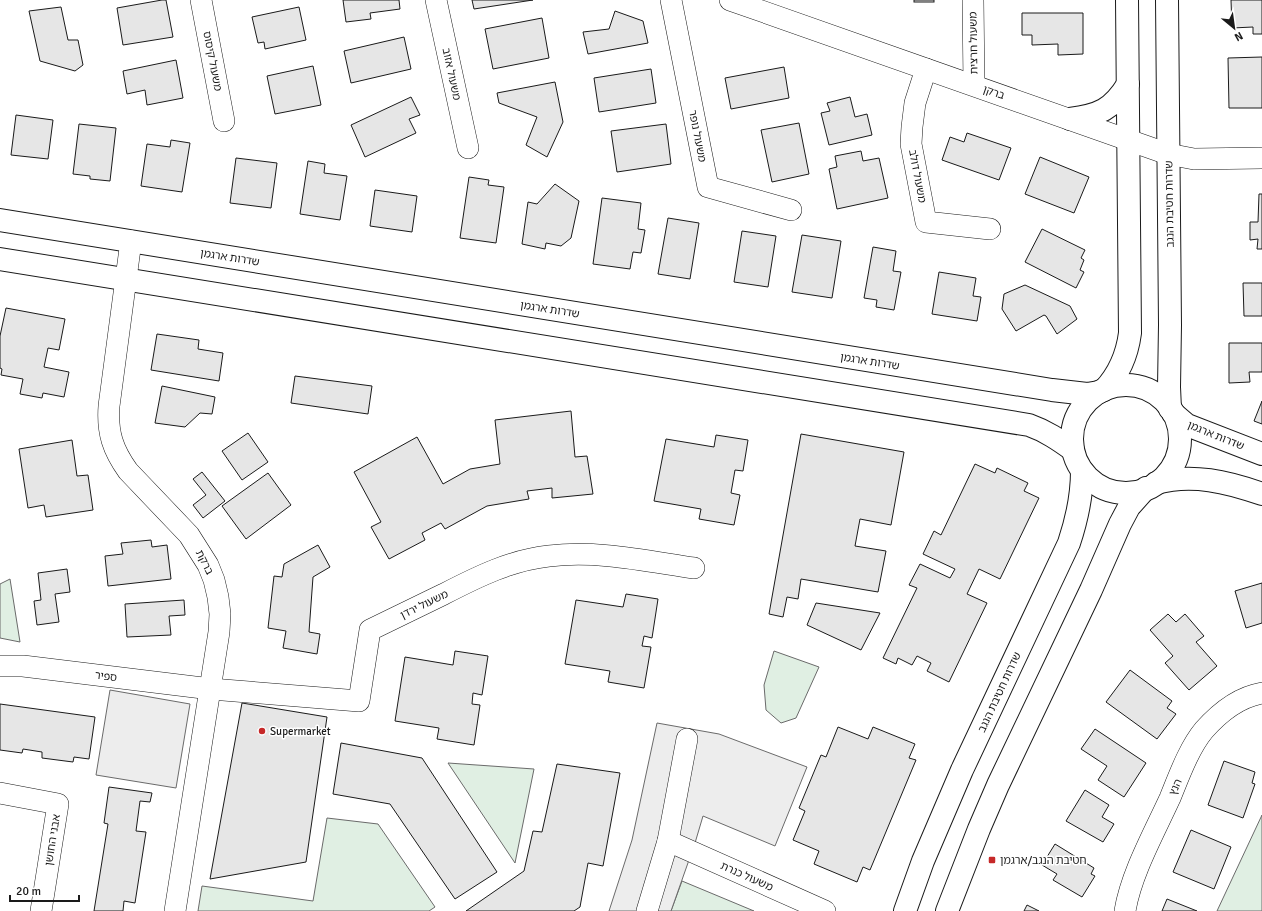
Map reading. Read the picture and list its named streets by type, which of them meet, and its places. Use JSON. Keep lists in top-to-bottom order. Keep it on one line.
{"streets":{"street":["משעול חרצית","משעול קיסוס","משעול אזוב","ברקן","משעול נופר","משעול דולב","שדרות חטיבת הנגב","שדרות ארגמן","ברקת","משעול ירדן","ספיר","הנץ","אבני החושן","משעול כנרת"]},"crossings":[["משעול חרצית","ברקן"],["ברקן","משעול דולב"],["ברקן","שדרות חטיבת הנגב"],["שדרות חטיבת הנגב","שדרות ארגמן"],["שדרות ארגמן","ברקת"],["ברקת","משעול ירדן"],["ברקת","ספיר"],["משעול ירדן","ספיר"]],"places":{"other":["Supermarket"],"transit":["חטיבת הנגב/ארגמן"]},"scale_bar":"20 m","north":"bottom right"}
